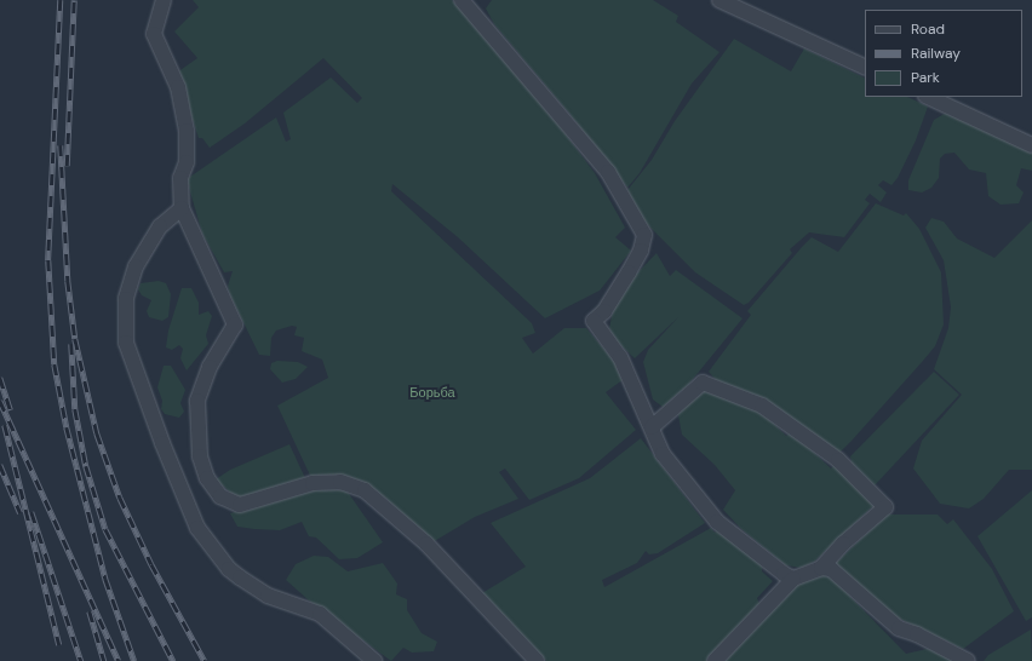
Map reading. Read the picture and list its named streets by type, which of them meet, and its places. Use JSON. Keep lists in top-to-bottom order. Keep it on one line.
{"parks":["Борьба"],"legend":["Road","Railway","Park"]}
